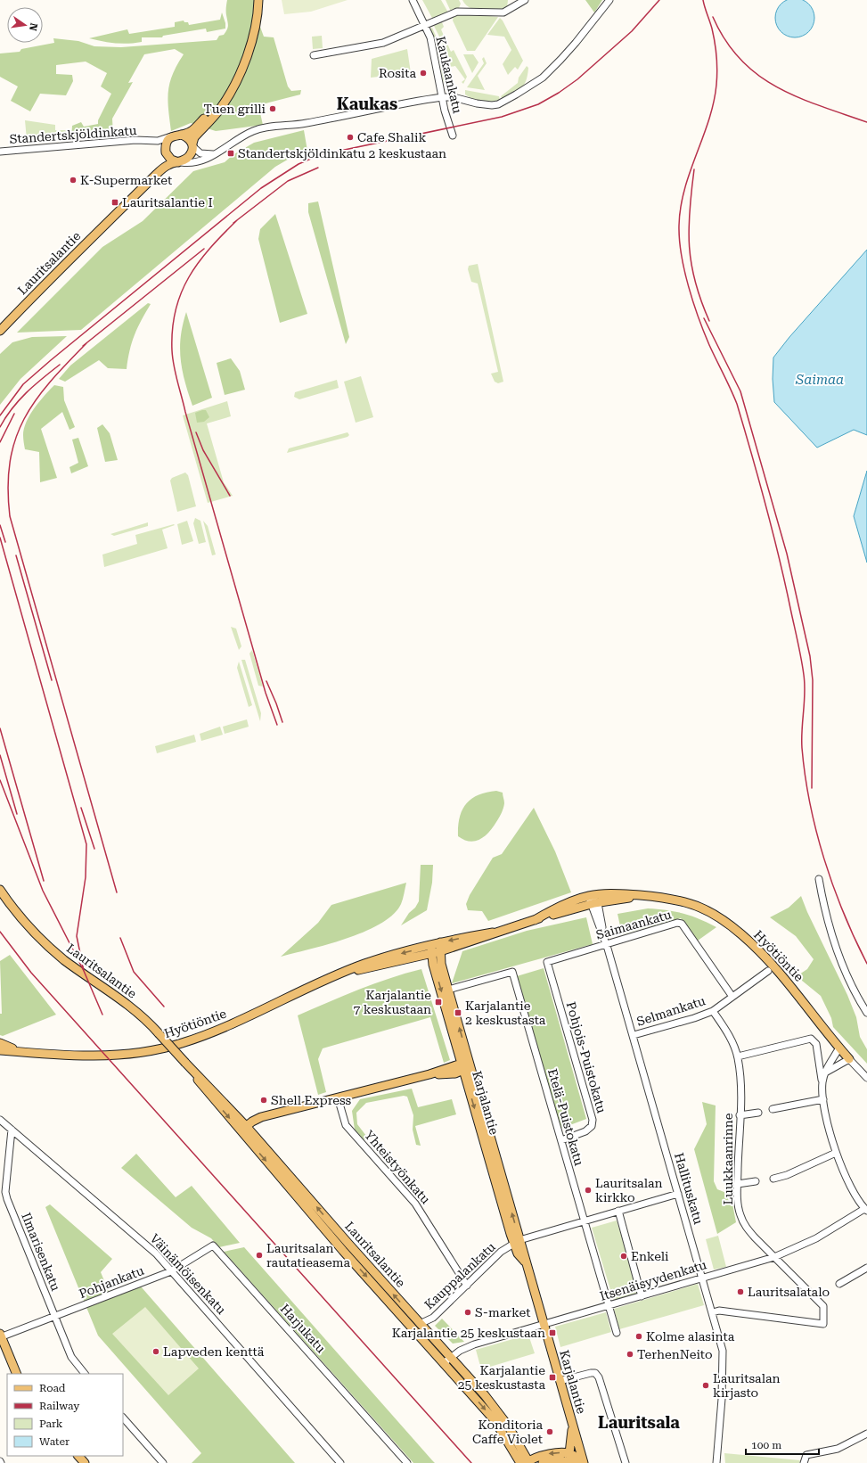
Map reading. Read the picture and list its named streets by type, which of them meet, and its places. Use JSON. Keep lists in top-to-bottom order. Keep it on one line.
{"streets":{"main road":["Lauritsalantie","Hyötiöntie","Karjalantie"],"street":["Kaukaankatu","Standertskjöldinkatu","Saimaankatu","Selmankatu","Pohjois-Puistokatu","Etelä-Puistokatu","Luukkaanrinne","Yhteistyönkatu","Hallituskatu","Ilmarisenkatu","Väinämöisenkatu","Kauppalankatu","Itsenäisyydenkatu","Pohjankatu","Harjukatu"]},"crossings":[["Standertskjöldinkatu","Lauritsalantie"],["Lauritsalantie","Kauppalankatu"],["Lauritsalantie","Itsenäisyydenkatu"],["Saimaankatu","Selmankatu"],["Saimaankatu","Pohjois-Puistokatu"],["Saimaankatu","Hallituskatu"],["Hyötiöntie","Karjalantie"],["Hyötiöntie","Hallituskatu"],["Selmankatu","Luukkaanrinne"],["Selmankatu","Hallituskatu"],["Pohjois-Puistokatu","Etelä-Puistokatu"],["Karjalantie","Etelä-Puistokatu"],["Karjalantie","Kauppalankatu"],["Karjalantie","Itsenäisyydenkatu"],["Etelä-Puistokatu","Kauppalankatu"],["Etelä-Puistokatu","Itsenäisyydenkatu"],["Luukkaanrinne","Hallituskatu"],["Luukkaanrinne","Itsenäisyydenkatu"],["Yhteistyönkatu","Kauppalankatu"],["Hallituskatu","Kauppalankatu"],["Hallituskatu","Itsenäisyydenkatu"],["Ilmarisenkatu","Väinämöisenkatu"],["Ilmarisenkatu","Pohjankatu"],["Väinämöisenkatu","Pohjankatu"],["Väinämöisenkatu","Harjukatu"],["Pohjankatu","Harjukatu"]],"districts":["Kaukas","Lauritsala"],"water":["Saimaa"],"places":{"other":["Rosita","Tuen grilli","Cafe Shalik","K-Supermarket","Shell Express","Lauritsalan kirkko","Lauritsalan rautatieasema","Enkeli","Lauritsalatalo","S-market","Kolme alasinta","Lapveden kenttä","TerhenNeito","Lauritsalan kirjasto","Konditoria Caffe Violet"],"transit":["Standertskjöldinkatu 2 keskustaan","Lauritsalantie I","Karjalantie 7 keskustaan","Karjalantie 2 keskustasta","Karjalantie 25 keskustaan","Karjalantie 25 keskustasta"]},"legend":["Road","Railway","Park","Water"],"scale_bar":"100 m","north":"right"}
